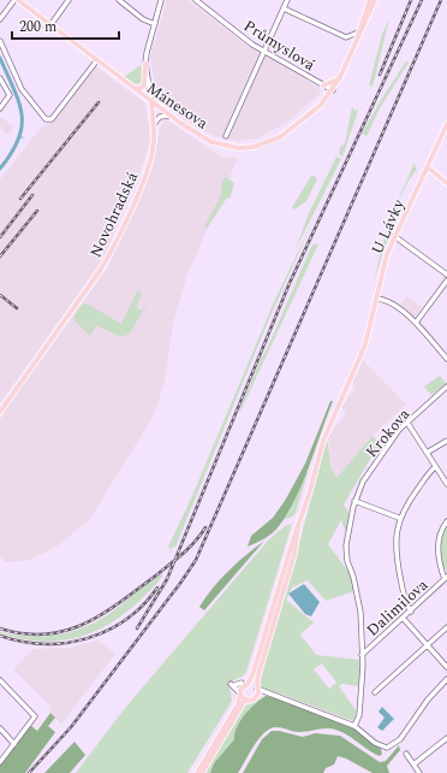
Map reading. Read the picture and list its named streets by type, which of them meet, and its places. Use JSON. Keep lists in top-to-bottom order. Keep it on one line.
{"streets":{"main road":["Mánesova","Novohradská","U Lávky"],"street":["Průmyslová","Krokova","Dalimilova"]},"crossings":[["Průmyslová","Mánesova"],["Mánesova","Novohradská"],["Krokova","Dalimilova"]],"scale_bar":"200 m"}
